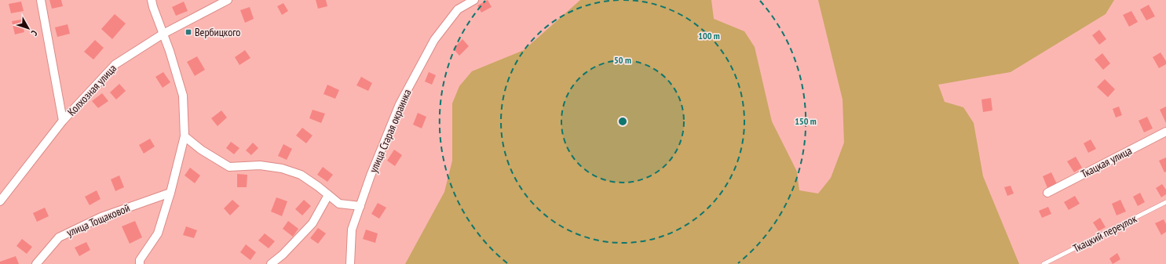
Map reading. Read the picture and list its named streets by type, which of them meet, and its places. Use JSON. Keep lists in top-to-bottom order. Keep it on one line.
{"streets":{"street":["Колхозная улица","улица Старая окраинка","Ткацкая улица","улица Тощаковой"],"lane":["Ткацкий переулок"]},"places":{"transit":["Вербицкого"]},"north":"bottom right","rings":["100 m","50 m","150 m"]}
